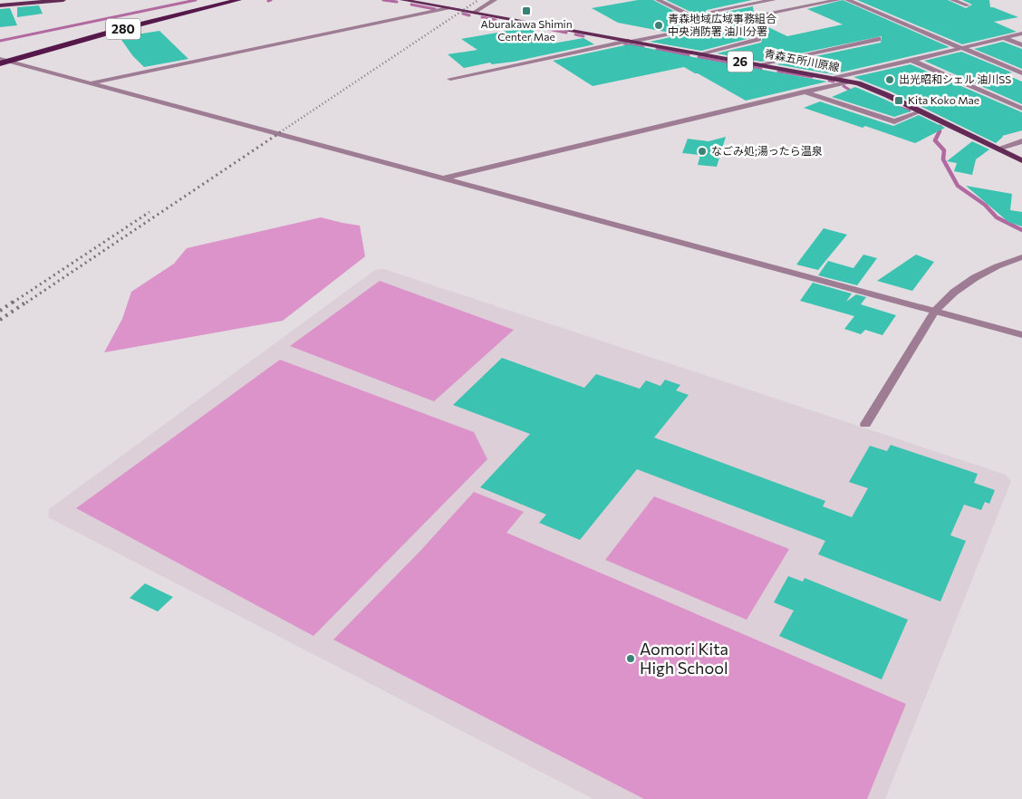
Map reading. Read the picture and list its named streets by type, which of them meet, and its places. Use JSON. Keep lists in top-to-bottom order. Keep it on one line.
{"streets":{"highway":["280"],"main road":["青森五所川原線","26"]},"places":{"transit":["Aburakawa Shimin Center Mae","Kita Koko Mae"],"other":["青森地域広域事務組合 中央消防署 油川分署","出光昭和シェル 油川SS","なごみ処;湯ったら温泉","Aomori Kita High School"]}}
